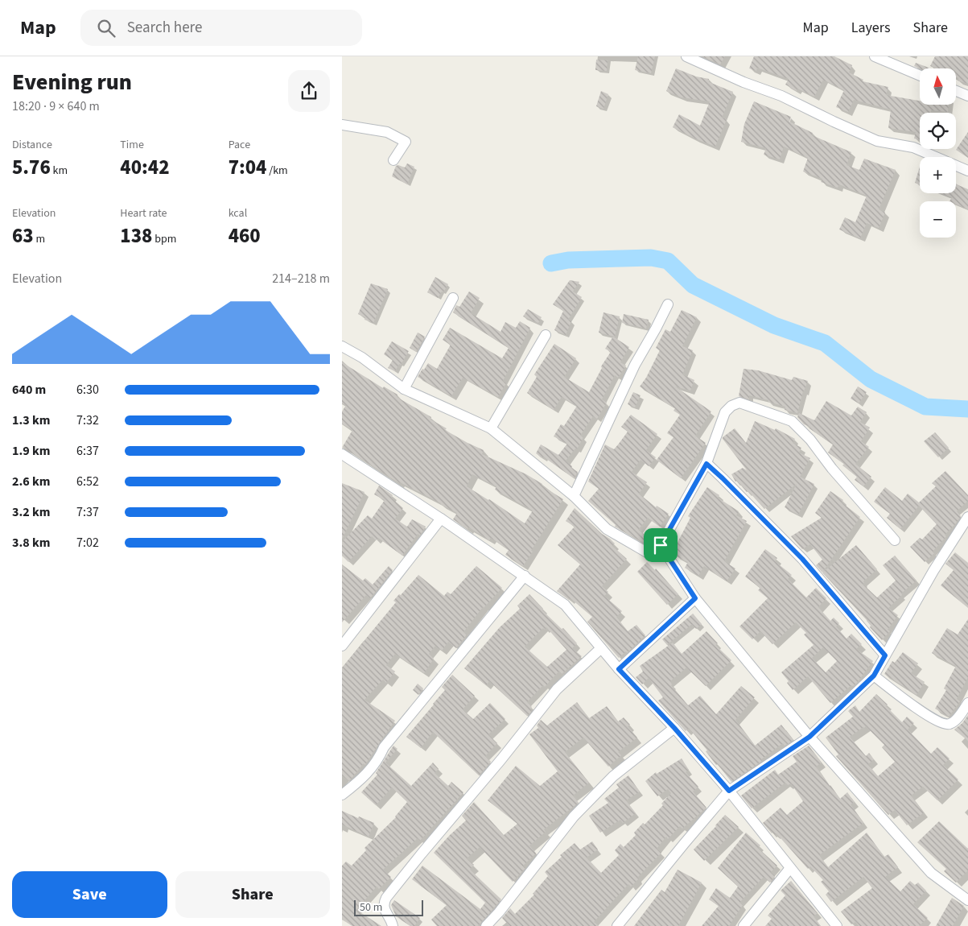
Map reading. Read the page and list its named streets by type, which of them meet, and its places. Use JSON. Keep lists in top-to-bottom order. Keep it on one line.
{"scale_bar":"50 m","north":"top","page":{"header":"Map","search":"Search here","nav":["Map","Layers","Share"],"heading":["Evening run","18:20 · 9 × 640 m"],"map_buttons":["+","−"],"stats":[["Distance","5.76 km"],["Time","40:42"],["Pace","7:04 /km"],["Elevation","63 m"],["Heart rate","138 bpm"],["kcal","460"]],"chart":["Elevation","214–218 m"],"list":[{"name":"640 m","note":"6:30"},{"name":"1.3 km","note":"7:32"},{"name":"1.9 km","note":"6:37"},{"name":"2.6 km","note":"6:52"},{"name":"3.2 km","note":"7:37"},{"name":"3.8 km","note":"7:02"}],"buttons":["Save","Share"],"scale":"50 m"}}
